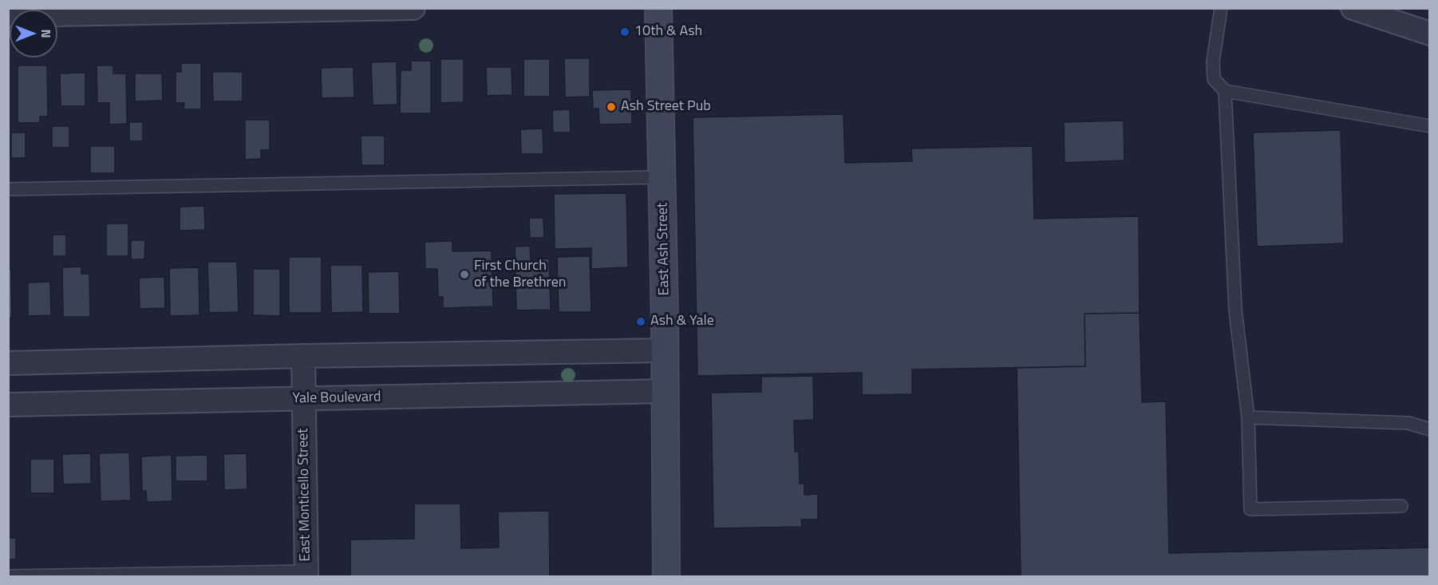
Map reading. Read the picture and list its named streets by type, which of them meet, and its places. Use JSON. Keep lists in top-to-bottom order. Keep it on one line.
{"streets":{"street":["East Ash Street","Yale Boulevard","East Monticello Street"]},"crossings":[["East Ash Street","Yale Boulevard"],["Yale Boulevard","East Monticello Street"]],"places":["10th & Ash","Ash Street Pub","First Church of the Brethren","Ash & Yale"],"north":"right"}
